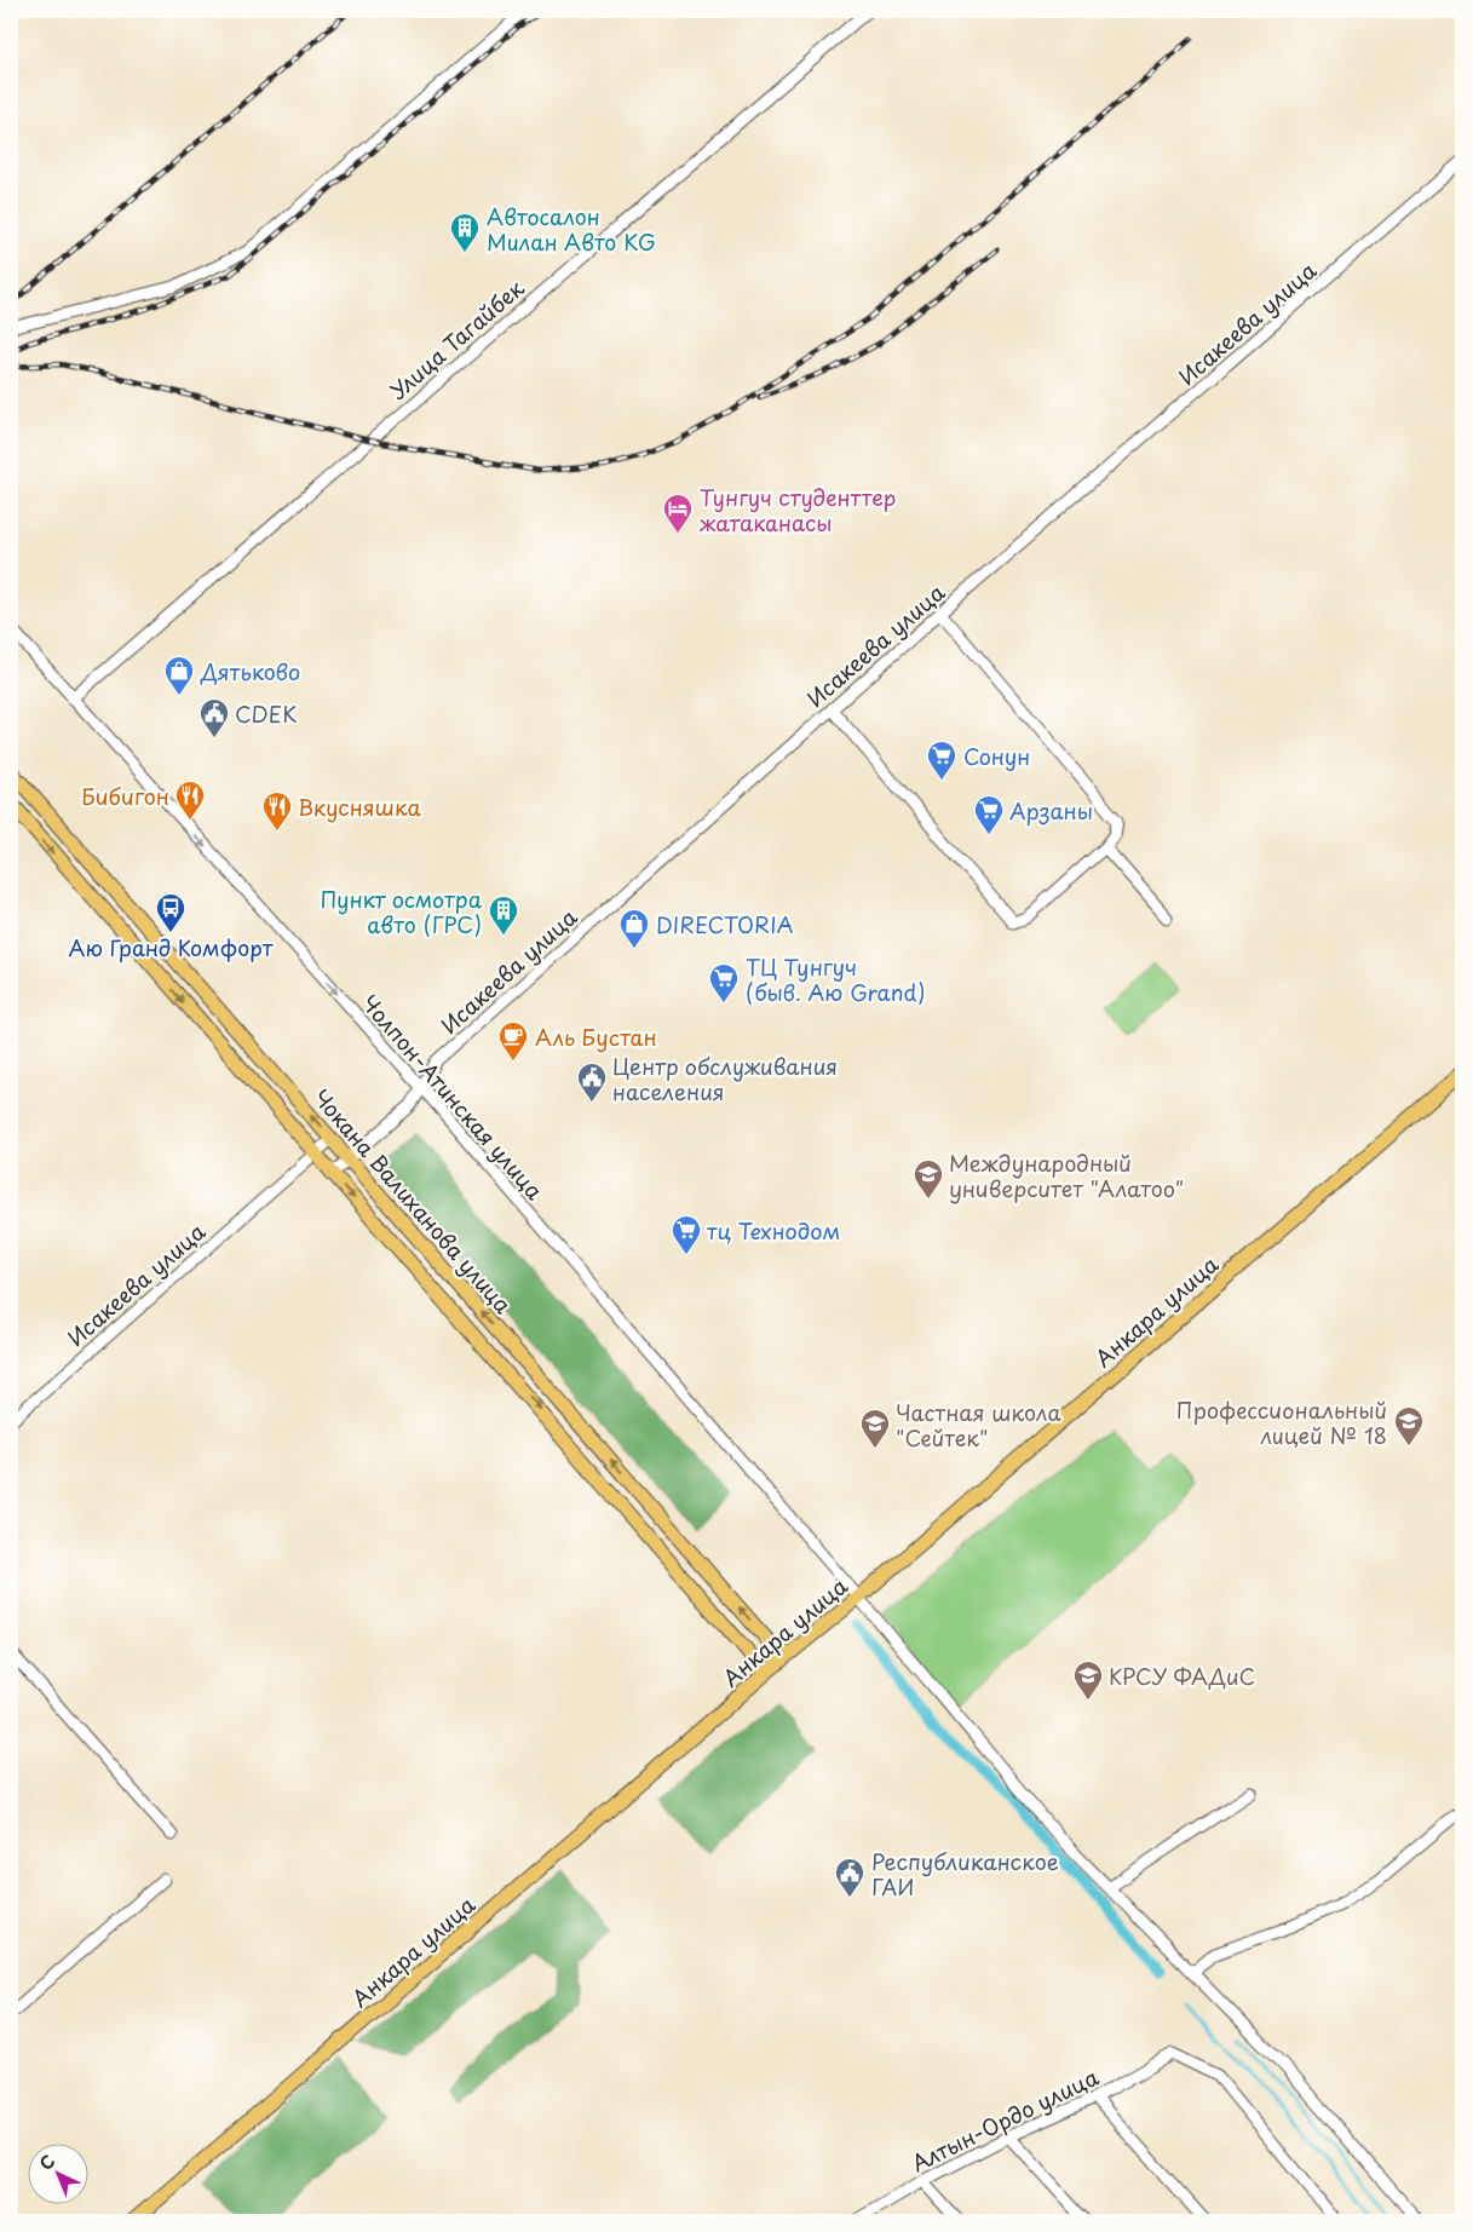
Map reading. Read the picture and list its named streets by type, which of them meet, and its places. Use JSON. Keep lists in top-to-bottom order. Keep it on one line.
{"streets":{"main road":["Чокана Валиханова улица","Анкара улица"],"street":["Исакеева улица","Улица Тагайбек","Чолпон-Атинская улица","Алтын-Ордо улица"]},"crossings":[["Исакеева улица","Чолпон-Атинская улица"],["Исакеева улица","Чокана Валиханова улица"],["Улица Тагайбек","Чолпон-Атинская улица"],["Чолпон-Атинская улица","Анкара улица"],["Чокана Валиханова улица","Анкара улица"]],"places":{"building":["Автосалон Милан Авто KG","Пункт осмотра авто (ГРС)"],"hotel":["Тунгуч студенттер жатаканасы"],"shop":["Дятьково","DIRECTORIA"],"public building":["CDEK","Центр обслуживания населения","Республиканское ГАИ"],"supermarket":["Сонун","Арзаны","ТЦ Тунгуч (быв. Аю Grand)","тц Технодом"],"restaurant":["Бибигон","Вкусняшка"],"bus stop":["Аю Гранд Комфорт"],"cafe":["Аль Бустан"],"school or university":["Международный университет \"Алатоо\"","Профессиональный лицей № 18","Частная школа \"Сейтек\"","КРСУ ФАДиС"]},"north":"top left"}
